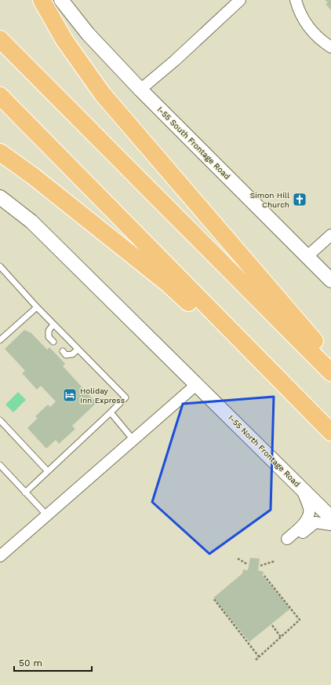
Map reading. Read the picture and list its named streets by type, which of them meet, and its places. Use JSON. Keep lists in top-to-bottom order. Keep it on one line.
{"streets":{"street":["I-55 South Frontage Road","I-55 North Frontage Road"]},"places":{"church":["Simon Hill Church"],"hotel":["Holiday Inn Express"]},"scale_bar":"50 m"}
